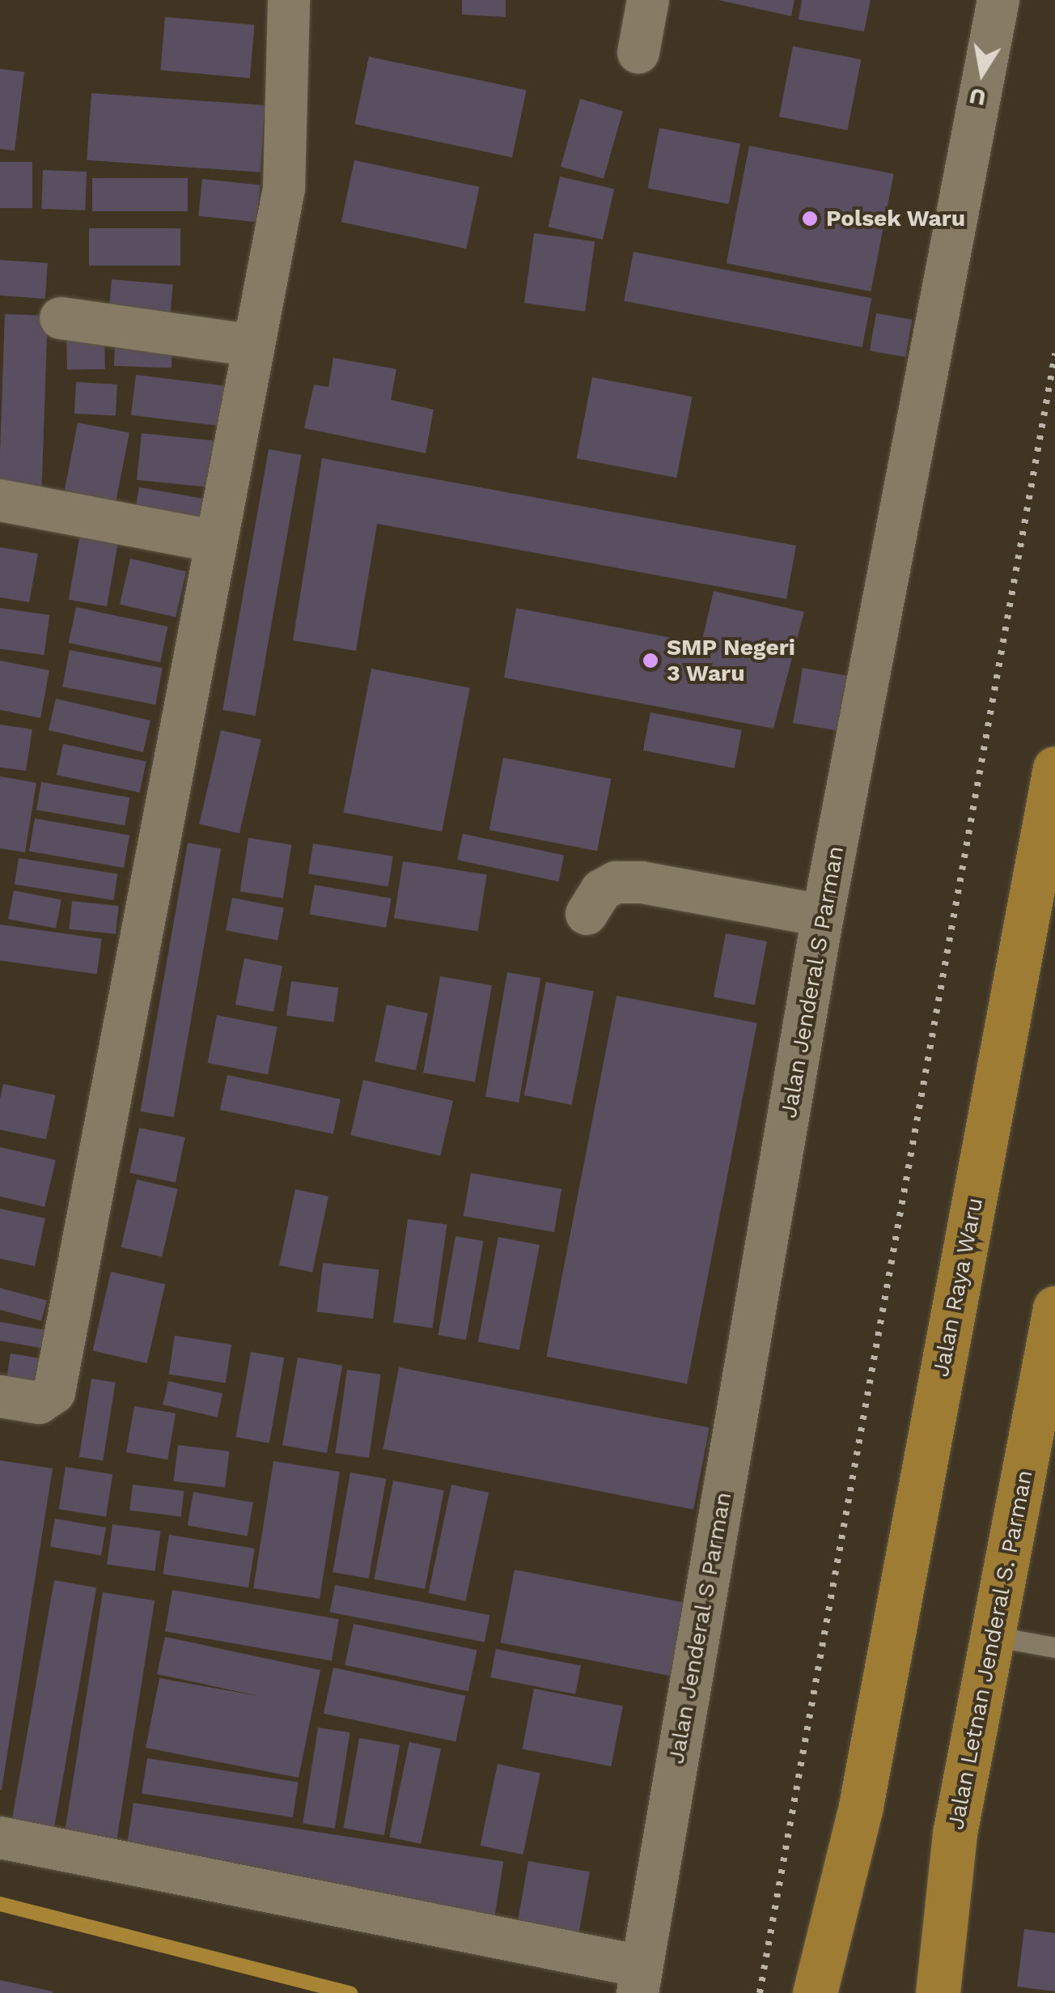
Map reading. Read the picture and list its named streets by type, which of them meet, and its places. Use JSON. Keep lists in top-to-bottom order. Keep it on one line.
{"streets":{"highway":["Jalan Raya Waru","Jalan Letnan Jenderal S. Parman"],"street":["Jalan Jenderal S Parman"]},"places":["Polsek Waru","SMP Negeri 3 Waru"],"north":"bottom"}
